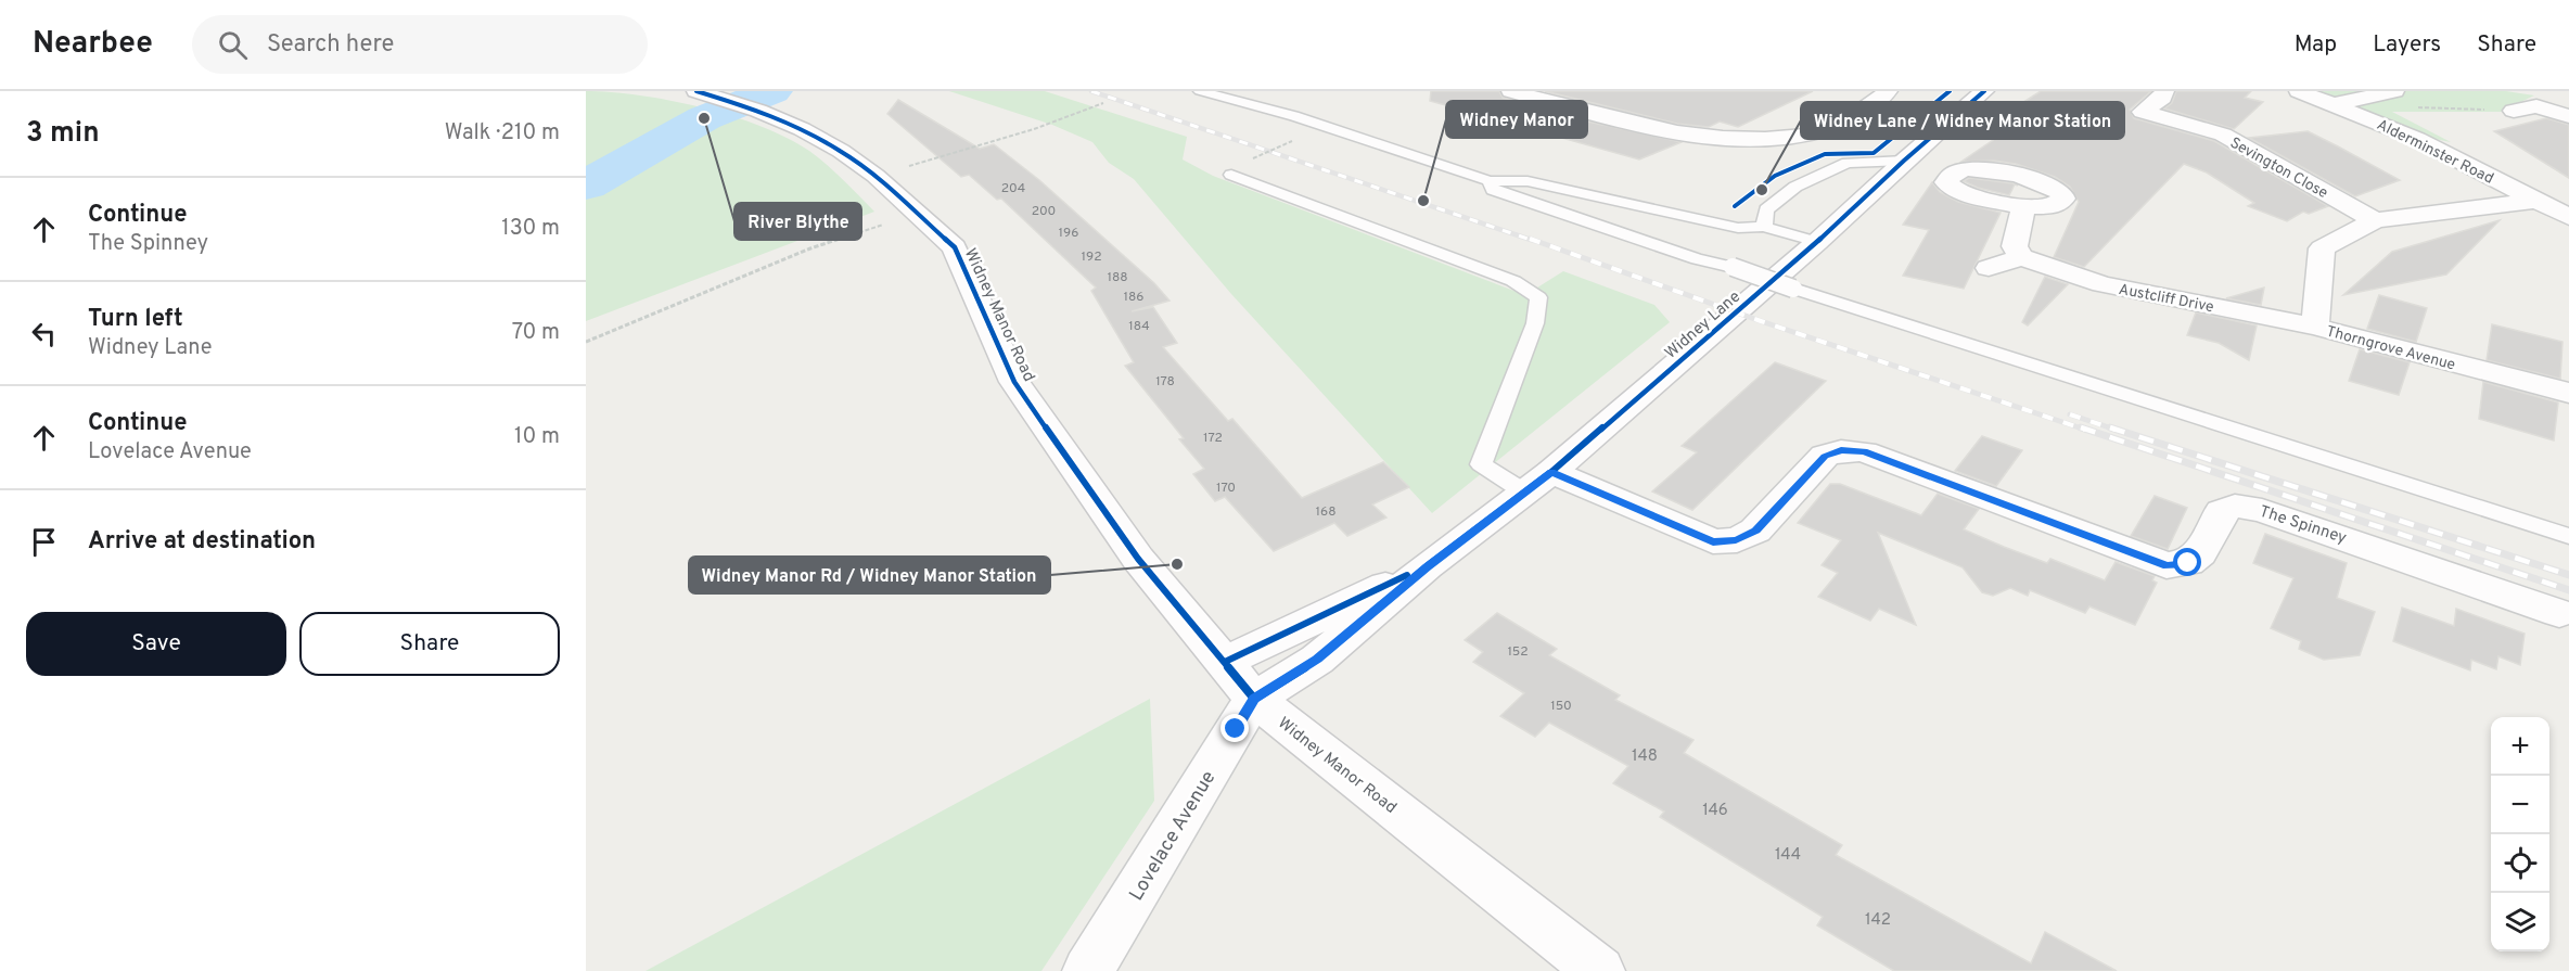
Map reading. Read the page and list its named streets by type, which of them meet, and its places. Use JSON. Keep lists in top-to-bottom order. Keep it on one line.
{"streets":{"street":["Alderminster Road","Sevington Close","Austcliff Drive","Widney Manor Road","Widney Lane","Thorngrove Avenue","The Spinney","Lovelace Avenue"]},"crossings":[["Alderminster Road","Thorngrove Avenue"],["Sevington Close","Thorngrove Avenue"],["Austcliff Drive","Thorngrove Avenue"],["Widney Manor Road","Widney Lane"],["Widney Manor Road","Lovelace Avenue"],["Widney Lane","The Spinney"],["Widney Lane","Lovelace Avenue"]],"places":["River Blythe","Widney Lane / Widney Manor Station","Widney Manor","Widney Manor Rd / Widney Manor Station"],"house_numbers":["204","200","196","192","188","186","184","178","172","170","168","152","150","148","146","144","142"],"page":{"header":"Nearbee","search":"Search here","nav":["Map","Layers","Share"],"heading":["3 min","Walk · 210 m"],"list":[["Continue","The Spinney","130 m"],["Turn left","Widney Lane","70 m"],["Continue","Lovelace Avenue","10 m"],"Arrive at destination"],"buttons":["Save","Share"],"map_buttons":["+","−"]}}
